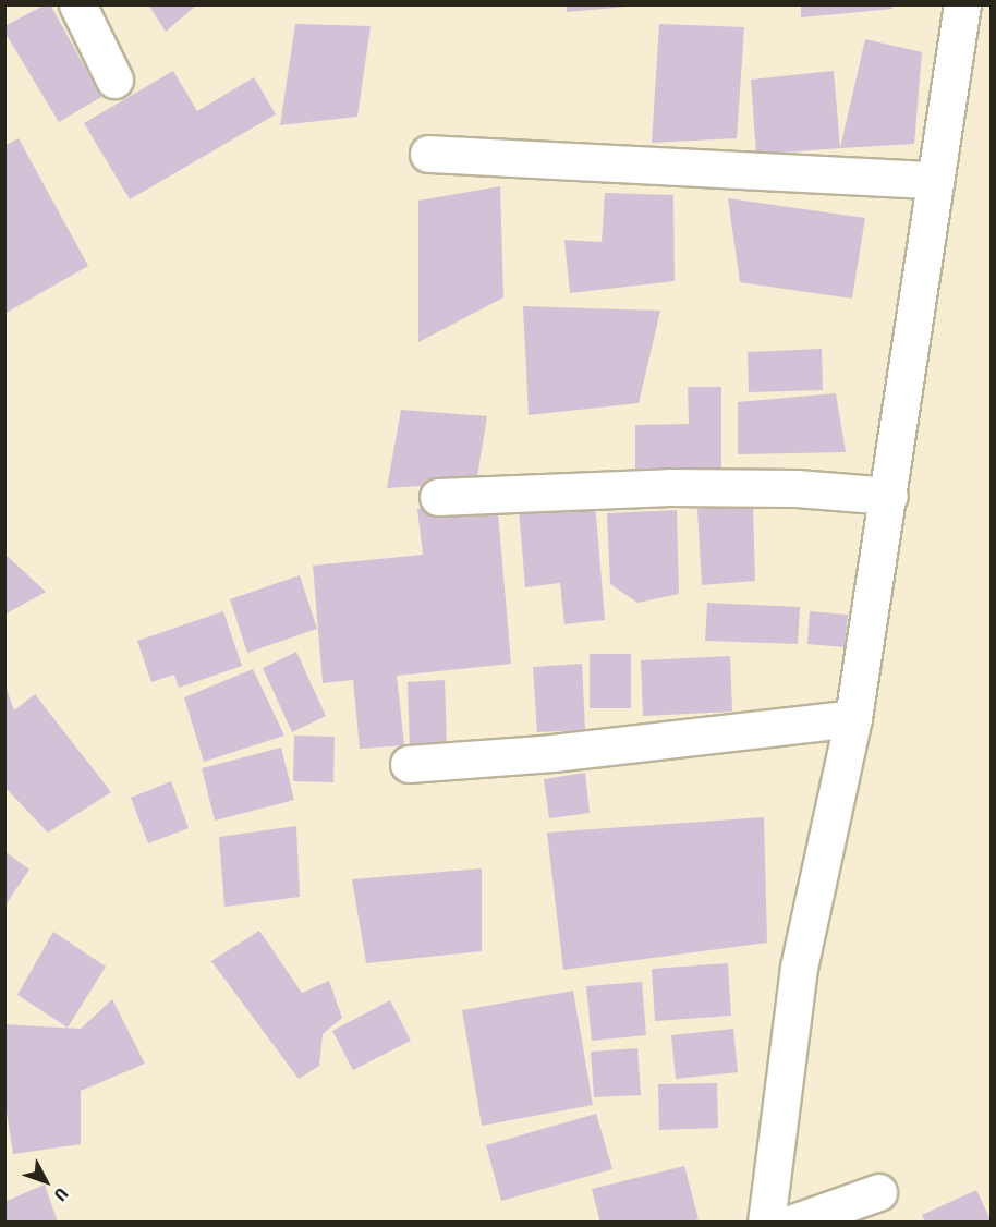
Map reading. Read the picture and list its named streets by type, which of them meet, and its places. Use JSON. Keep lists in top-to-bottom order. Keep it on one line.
{"north":"bottom right"}
